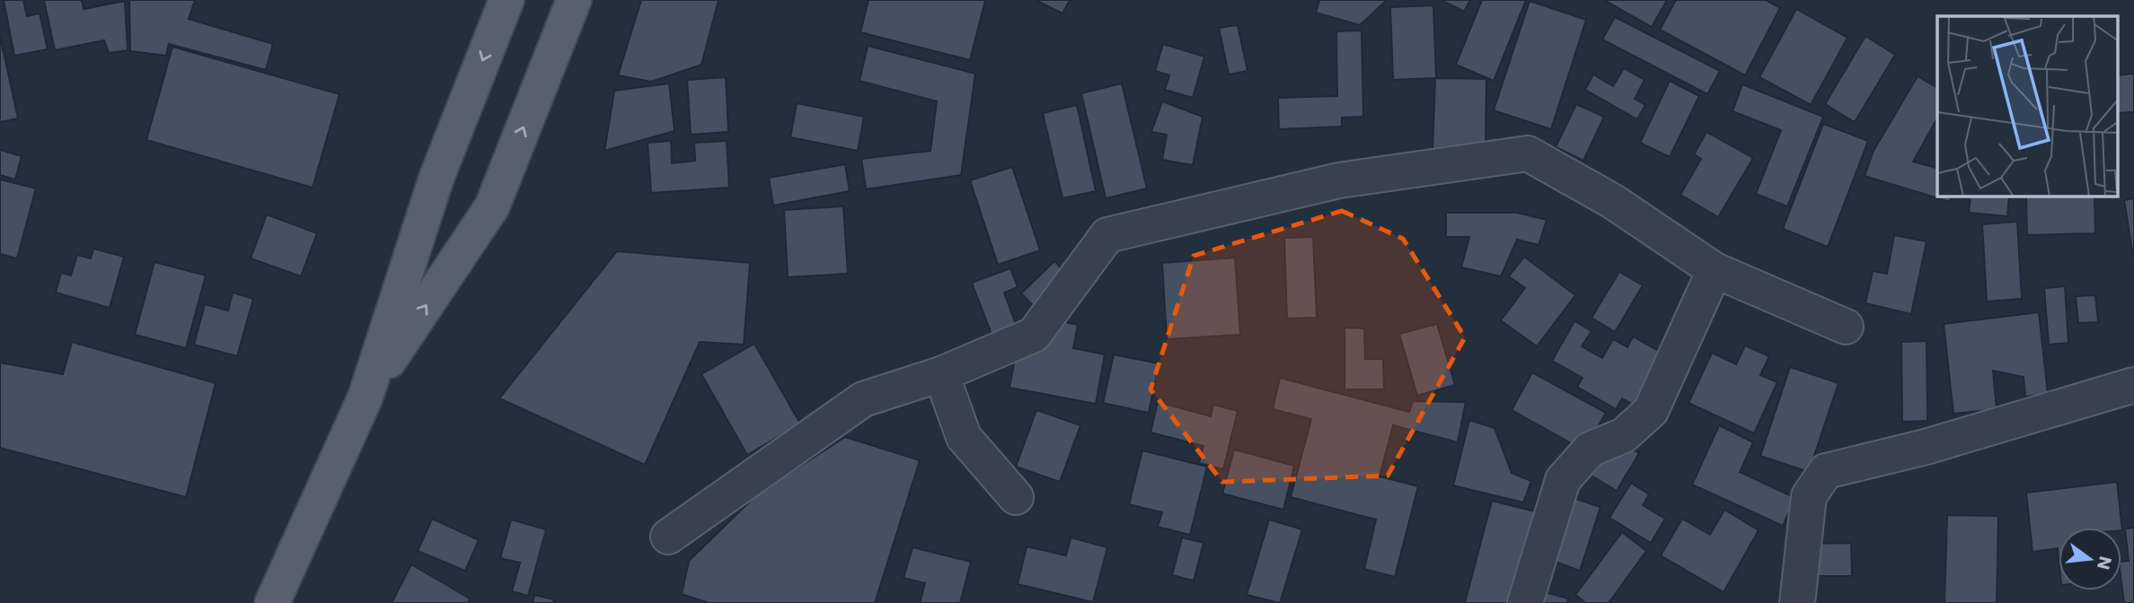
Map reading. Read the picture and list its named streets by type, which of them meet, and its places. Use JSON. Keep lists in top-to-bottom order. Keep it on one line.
{"north":"right"}
